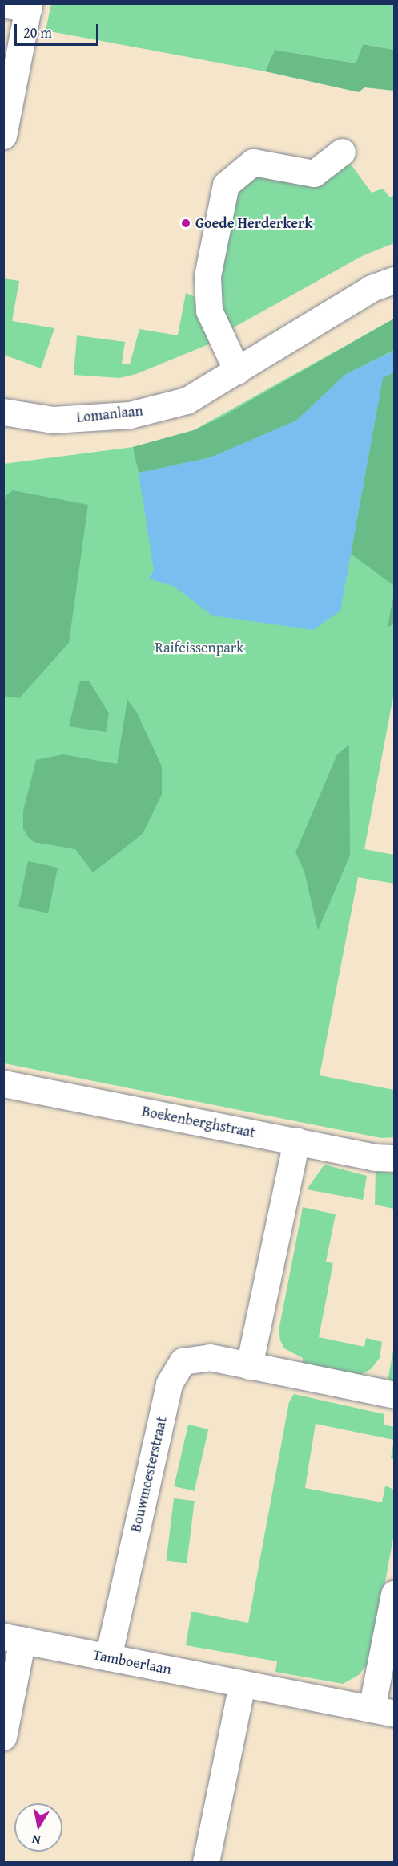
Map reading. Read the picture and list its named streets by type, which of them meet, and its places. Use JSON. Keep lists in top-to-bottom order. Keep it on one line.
{"streets":{"street":["Lomanlaan","Boekenberghstraat","Bouwmeesterstraat","Tamboerlaan"]},"crossings":[["Bouwmeesterstraat","Tamboerlaan"]],"parks":["Raifeissenpark"],"places":["Goede Herderkerk"],"scale_bar":"20 m","north":"bottom"}
